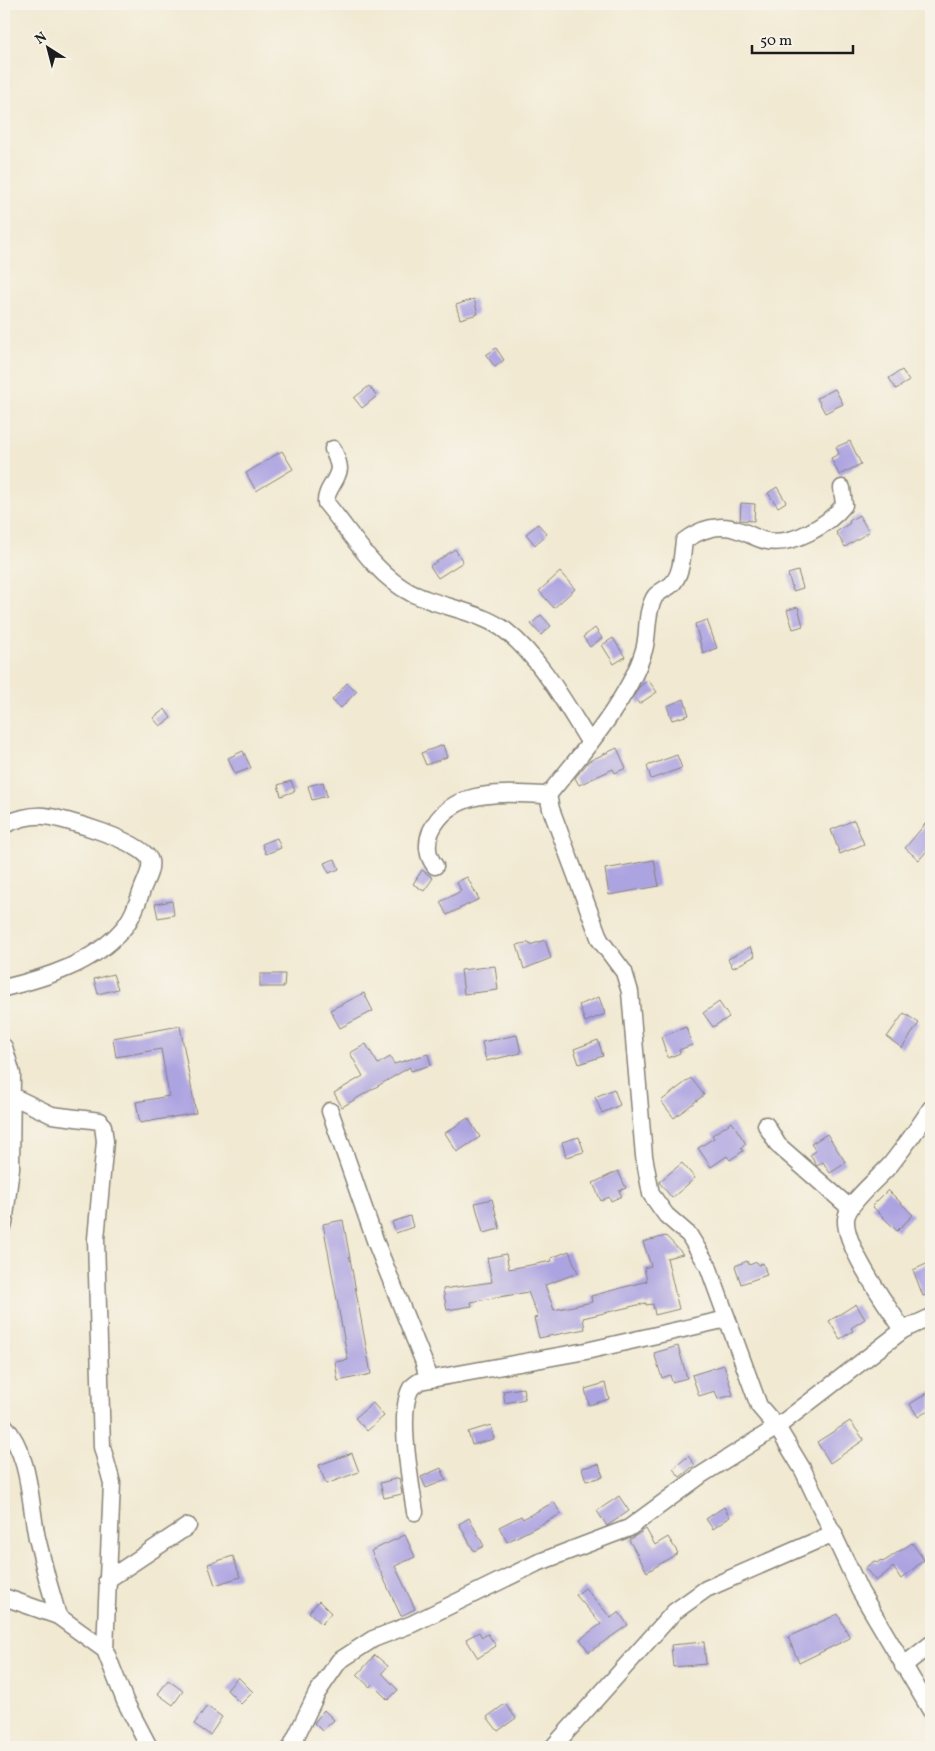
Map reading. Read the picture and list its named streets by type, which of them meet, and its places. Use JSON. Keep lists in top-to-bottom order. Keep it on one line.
{"scale_bar":"50 m","north":"top left"}
